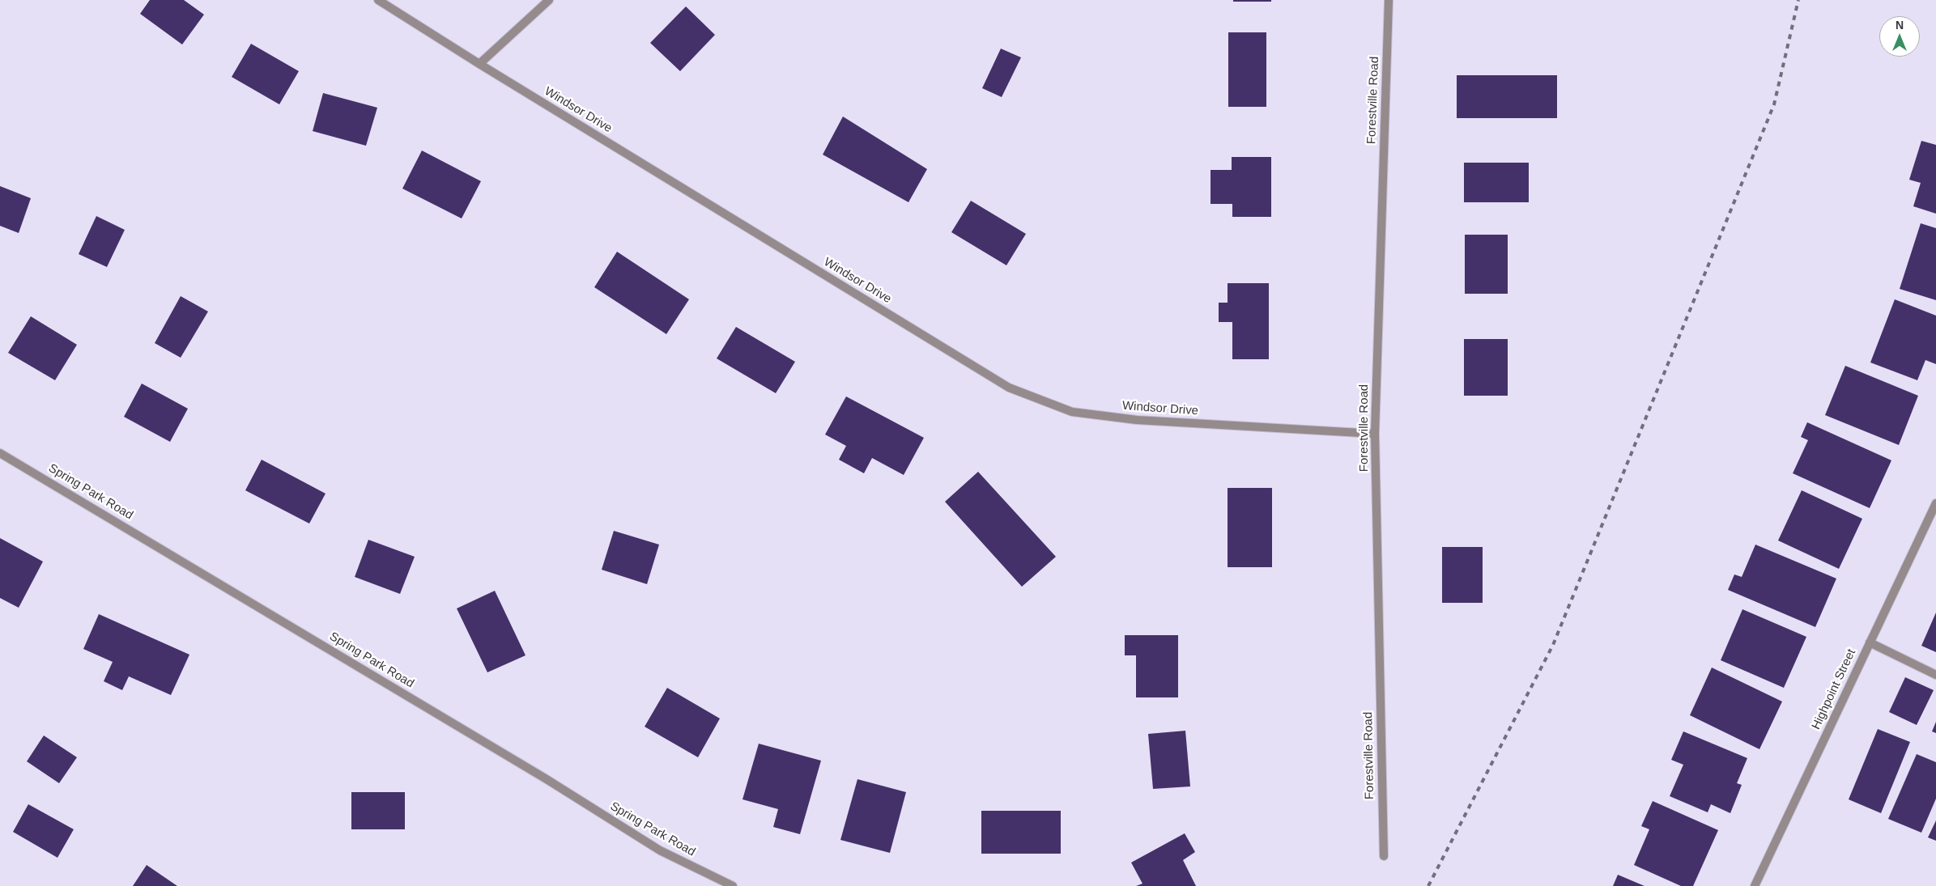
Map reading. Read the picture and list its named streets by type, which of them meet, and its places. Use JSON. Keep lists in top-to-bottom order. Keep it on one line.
{"streets":{"street":["Forestville Road","Windsor Drive","Spring Park Road","Highpoint Street"]},"crossings":[["Forestville Road","Windsor Drive"]],"north":"top"}
